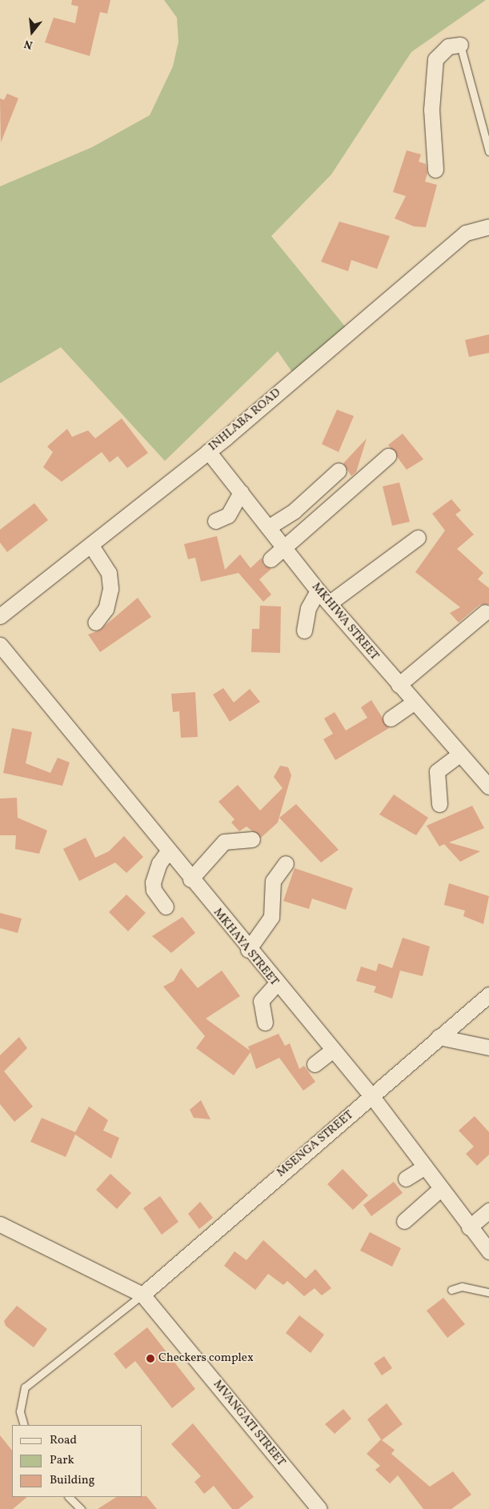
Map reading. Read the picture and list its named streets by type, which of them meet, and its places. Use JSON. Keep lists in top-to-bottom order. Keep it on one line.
{"streets":{"street":["INHLABA ROAD","MKHIWA STREET","MKHAYA STREET","MSENGA STREET","MVANGATI STREET"]},"crossings":[["INHLABA ROAD","MKHIWA STREET"],["MKHAYA STREET","MSENGA STREET"],["MSENGA STREET","MVANGATI STREET"]],"places":["Checkers complex"],"legend":["Road","Park","Building"],"north":"bottom"}
